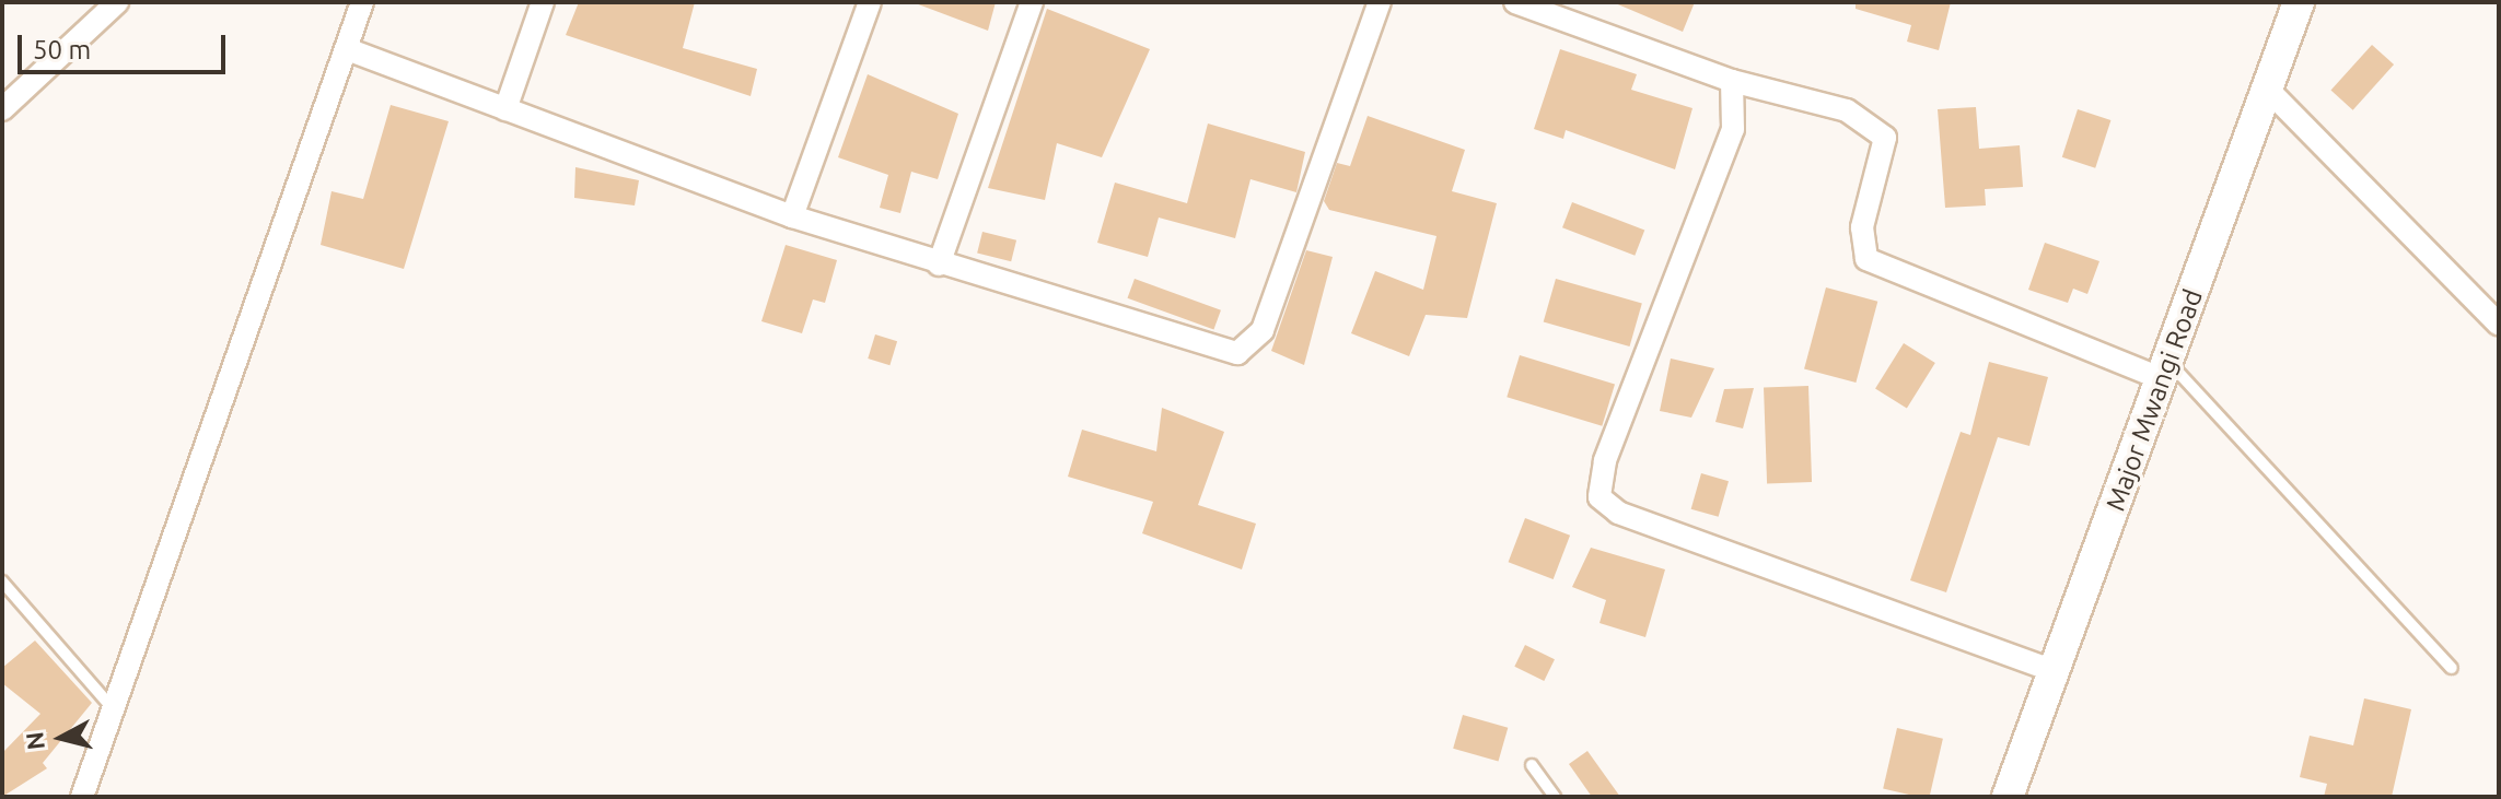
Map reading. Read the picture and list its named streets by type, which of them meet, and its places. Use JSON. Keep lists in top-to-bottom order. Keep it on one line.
{"streets":{"street":["Major Mwangi Road"]},"scale_bar":"50 m","north":"left"}
